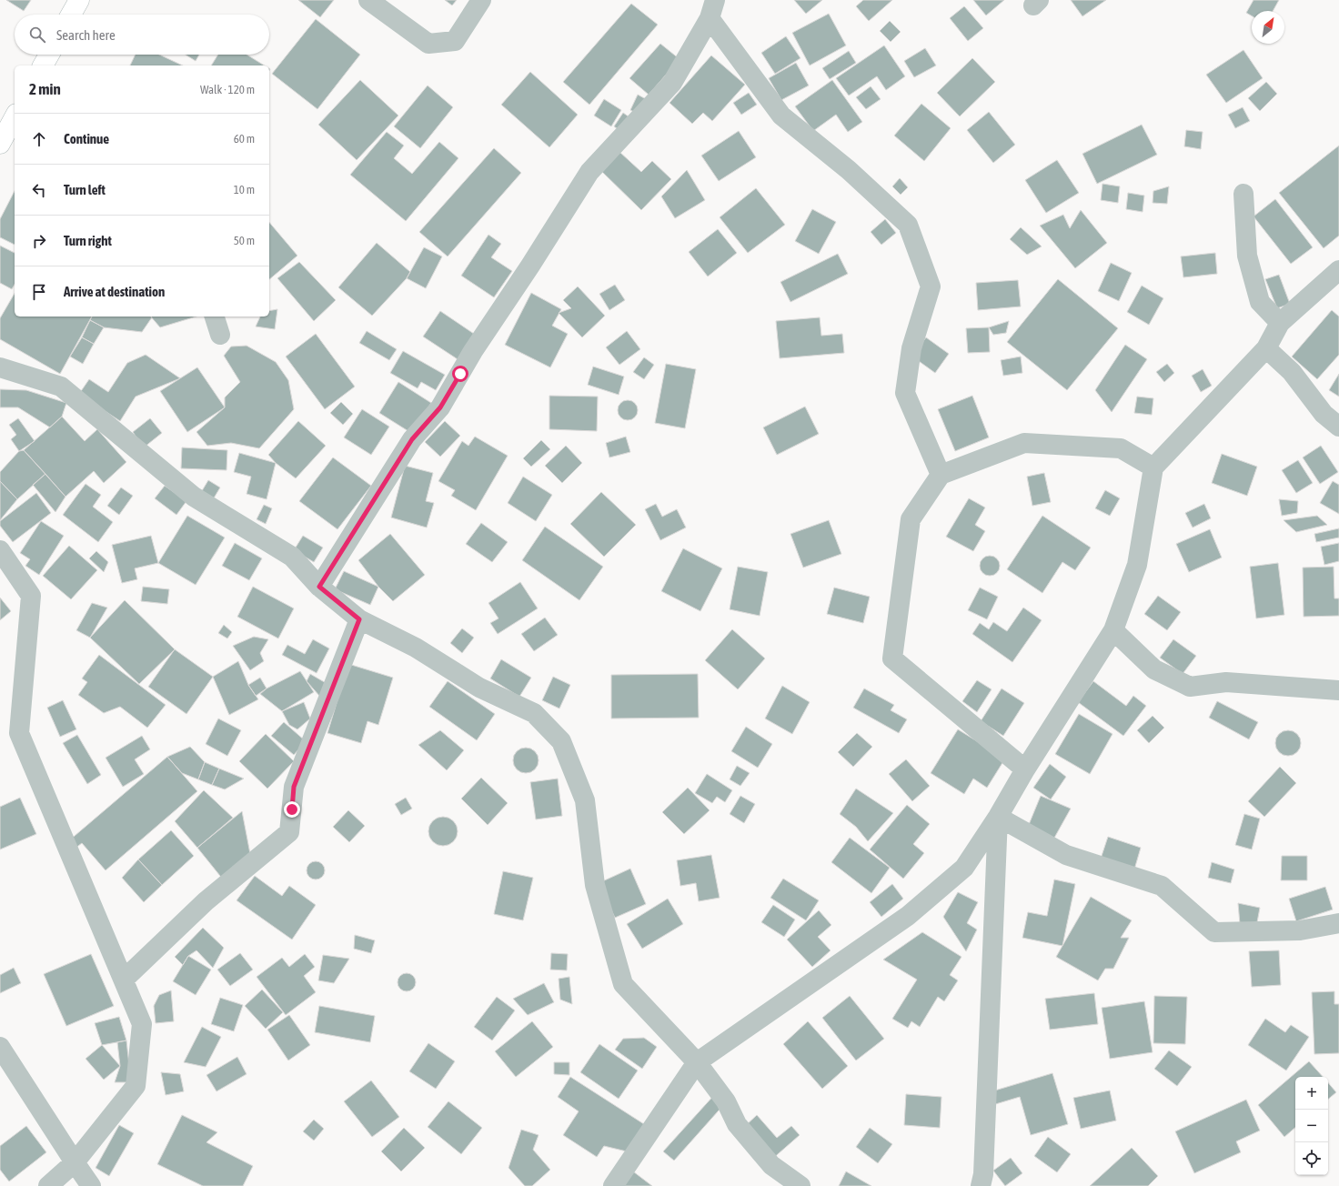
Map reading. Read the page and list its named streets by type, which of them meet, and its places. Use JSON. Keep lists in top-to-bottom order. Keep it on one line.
{"north":"top right","page":{"search":"Search here","heading":["2 min","Walk · 120 m"],"list":[["Continue","60 m"],["Turn left","10 m"],["Turn right","50 m"],"Arrive at destination"],"map_buttons":["+","−"]}}
